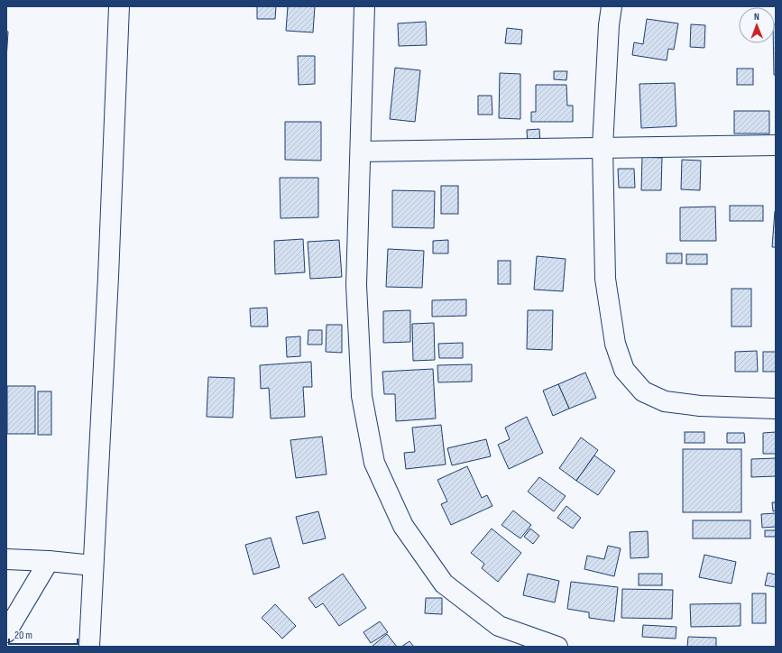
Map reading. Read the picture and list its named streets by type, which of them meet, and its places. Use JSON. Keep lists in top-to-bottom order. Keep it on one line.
{"scale_bar":"20 m","north":"top"}
